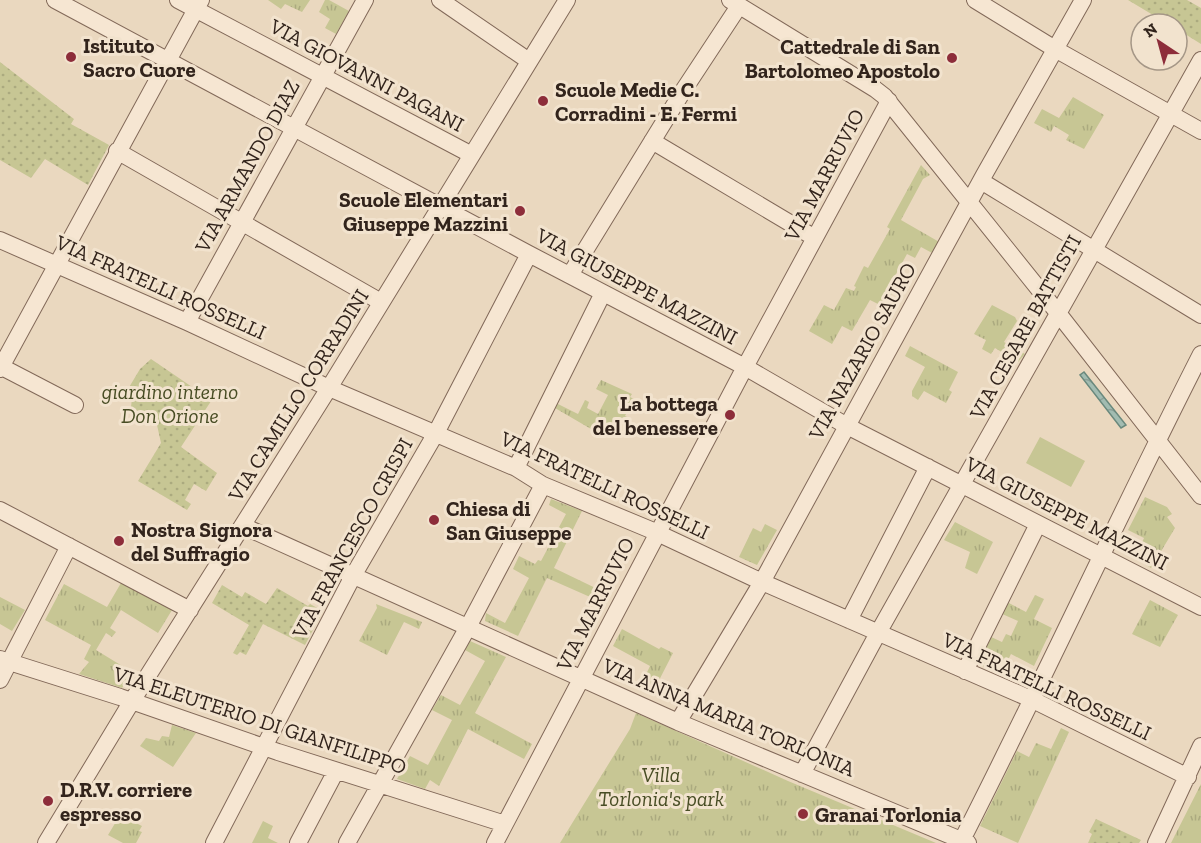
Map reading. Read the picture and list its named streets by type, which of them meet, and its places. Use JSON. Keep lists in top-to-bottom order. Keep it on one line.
{"streets":{"street":["VIA GIOVANNI PAGANI","VIA ARMANDO DIAZ","VIA MARRUVIO","VIA GIUSEPPE MAZZINI","VIA FRATELLI ROSSELLI","VIA CESARE BATTISTI","VIA NAZARIO SAURO","VIA CAMILLO CORRADINI","VIA FRANCESCO CRISPI","VIA ANNA MARIA TORLONIA","VIA ELEUTERIO DI GIANFILIPPO"]},"crossings":[["VIA GIOVANNI PAGANI","VIA ARMANDO DIAZ"],["VIA GIOVANNI PAGANI","VIA CAMILLO CORRADINI"],["VIA ARMANDO DIAZ","VIA GIUSEPPE MAZZINI"],["VIA ARMANDO DIAZ","VIA FRATELLI ROSSELLI"],["VIA MARRUVIO","VIA GIUSEPPE MAZZINI"],["VIA MARRUVIO","VIA FRATELLI ROSSELLI"],["VIA MARRUVIO","VIA ANNA MARIA TORLONIA"],["VIA MARRUVIO","VIA ELEUTERIO DI GIANFILIPPO"],["VIA GIUSEPPE MAZZINI","VIA CESARE BATTISTI"],["VIA GIUSEPPE MAZZINI","VIA NAZARIO SAURO"],["VIA GIUSEPPE MAZZINI","VIA CAMILLO CORRADINI"],["VIA GIUSEPPE MAZZINI","VIA FRANCESCO CRISPI"],["VIA FRATELLI ROSSELLI","VIA CESARE BATTISTI"],["VIA FRATELLI ROSSELLI","VIA NAZARIO SAURO"],["VIA FRATELLI ROSSELLI","VIA CAMILLO CORRADINI"],["VIA FRATELLI ROSSELLI","VIA FRANCESCO CRISPI"],["VIA CESARE BATTISTI","VIA ANNA MARIA TORLONIA"],["VIA NAZARIO SAURO","VIA ANNA MARIA TORLONIA"],["VIA CAMILLO CORRADINI","VIA ANNA MARIA TORLONIA"],["VIA CAMILLO CORRADINI","VIA ELEUTERIO DI GIANFILIPPO"],["VIA FRANCESCO CRISPI","VIA ANNA MARIA TORLONIA"],["VIA FRANCESCO CRISPI","VIA ELEUTERIO DI GIANFILIPPO"]],"parks":["giardino interno Don Orione","Villa Torlonia's park"],"places":["Istituto Sacro Cuore","Cattedrale di San Bartolomeo Apostolo","Scuole Medie C. Corradini - E. Fermi","Scuole Elementari Giuseppe Mazzini","La bottega del benessere","Chiesa di San Giuseppe","Nostra Signora del Suffragio","D.R.V. corriere espresso","Granai Torlonia"],"north":"top left"}
